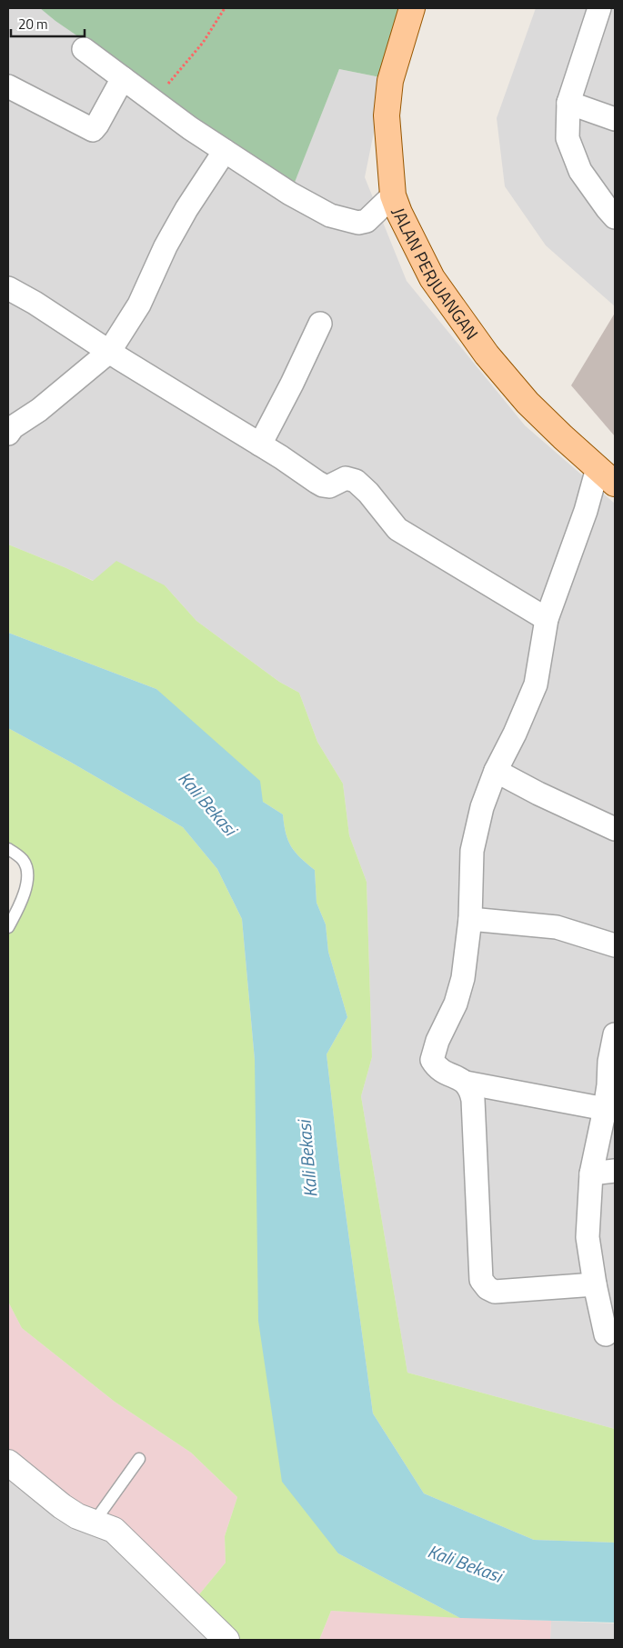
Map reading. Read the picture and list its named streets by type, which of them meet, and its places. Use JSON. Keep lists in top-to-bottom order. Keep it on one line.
{"streets":{"main road":["JALAN PERJUANGAN"]},"water":["Kali Bekasi"],"scale_bar":"20 m"}
